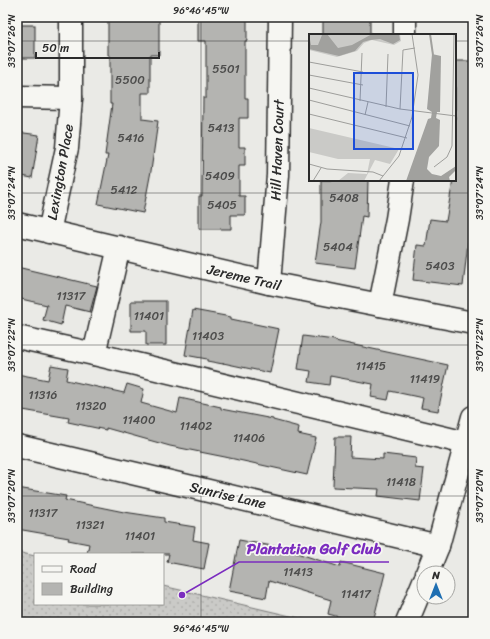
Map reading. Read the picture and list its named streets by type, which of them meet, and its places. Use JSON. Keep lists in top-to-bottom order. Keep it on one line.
{"streets":{"street":["Hill Haven Court","Lexington Place","Jereme Trail","Sunrise Lane"]},"crossings":[["Hill Haven Court","Jereme Trail"],["Lexington Place","Jereme Trail"]],"places":["Plantation Golf Club"],"house_numbers":["5501","5500","5413","5416","5409","5412","5408","5405","5404","5403","11317","11401","11403","11415","11419","11316","11320","11400","11402","11406","11418","11317","11321","11401","11413","11417"],"legend":["Road","Building"],"scale_bar":"50 m","north":"top","coordinates":["96°46'45\"W","33°07'26\"N","33°07'24\"N","33°07'22\"N","33°07'20\"N"]}
